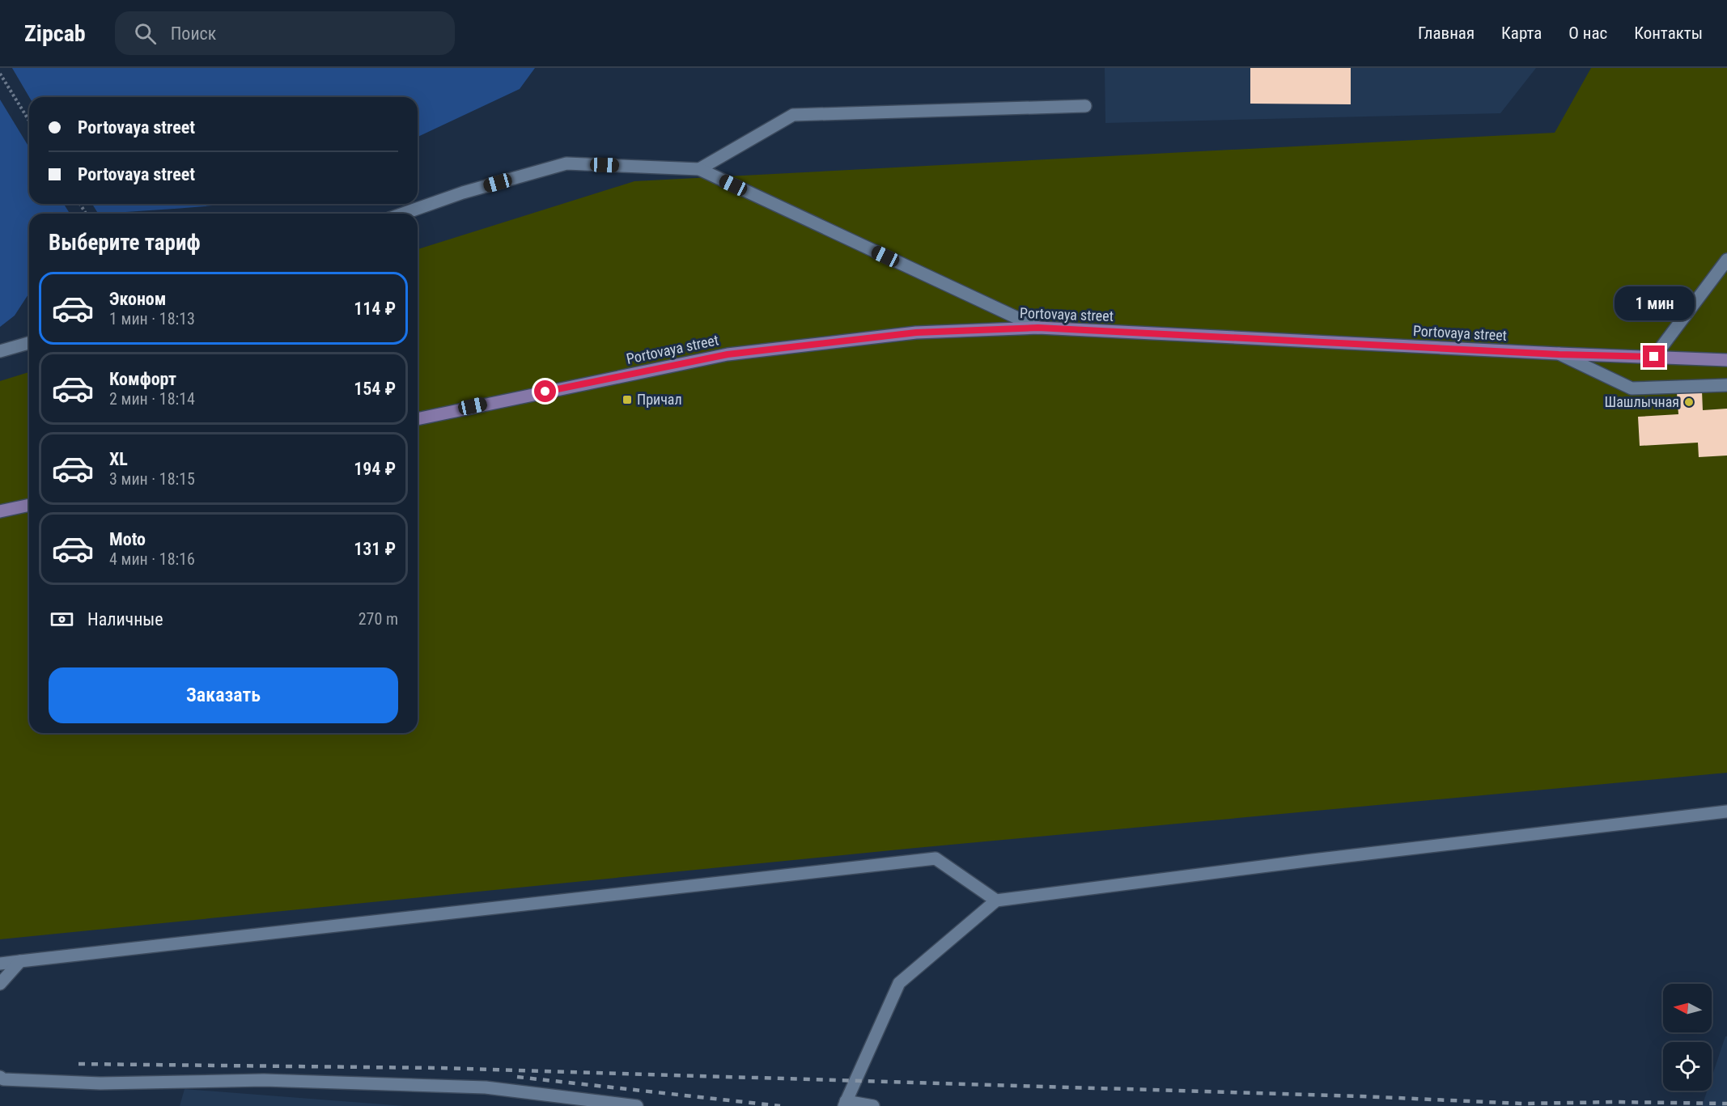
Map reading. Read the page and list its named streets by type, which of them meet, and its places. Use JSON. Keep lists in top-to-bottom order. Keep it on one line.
{"streets":{"main road":["Portovaya street"]},"places":{"transit":["Причал"],"other":["Шашлычная"]},"north":"left","page":{"header":"Zipcab","search":"Поиск","nav":["Главная","Карта","О нас","Контакты"],"banner":["Portovaya street","Portovaya street"],"heading":"Выберите тариф","list":[{"name":"Эконом","note":"1 мин · 18:13","value":"114 ₽"},{"name":"Комфорт","note":"2 мин · 18:14","value":"154 ₽"},{"name":"XL","note":"3 мин · 18:15","value":"194 ₽"},{"name":"Moto","note":"4 мин · 18:16","value":"131 ₽"}],"bubble":"1 мин","pay":["Наличные","270 m"],"buttons":"Заказать"}}
